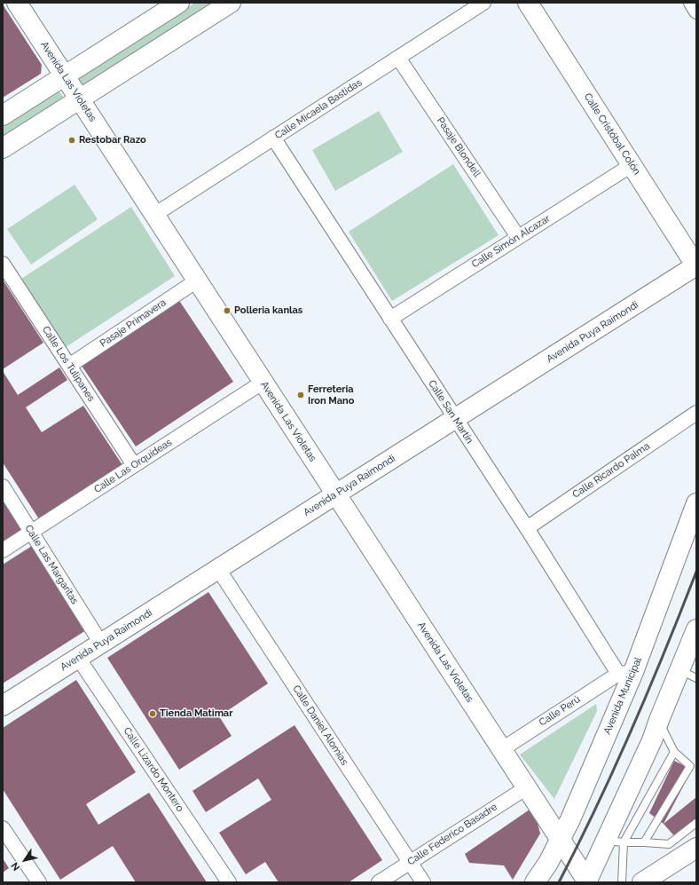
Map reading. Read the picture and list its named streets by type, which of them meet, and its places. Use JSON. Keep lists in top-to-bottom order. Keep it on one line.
{"streets":{"street":["Avenida Las Violetas","Calle Micaela Bastidas","Calle Cristóbal Colón","Pasaje Blondell","Calle Simón Alcazar","Pasaje Primavera","Avenida Puya Raimondi","Calle Los Tulipanes","Calle San Martín","Calle Las Orquídeas","Calle Ricardo Palma","Calle Las Margaritas","Avenida Municipal","Calle Perú","Calle Daniel Alomias","Calle Lizardo Montero","Calle Federico Basadre"]},"crossings":[["Avenida Las Violetas","Calle Micaela Bastidas"],["Avenida Las Violetas","Pasaje Primavera"],["Avenida Las Violetas","Avenida Puya Raimondi"],["Avenida Las Violetas","Calle Las Orquídeas"],["Avenida Las Violetas","Avenida Municipal"],["Avenida Las Violetas","Calle Perú"],["Avenida Las Violetas","Calle Federico Basadre"],["Calle Micaela Bastidas","Pasaje Blondell"],["Calle Micaela Bastidas","Calle San Martín"],["Calle Cristóbal Colón","Calle Simón Alcazar"],["Calle Cristóbal Colón","Avenida Puya Raimondi"],["Pasaje Blondell","Calle Simón Alcazar"],["Calle Simón Alcazar","Calle San Martín"],["Pasaje Primavera","Calle Los Tulipanes"],["Avenida Puya Raimondi","Calle San Martín"],["Avenida Puya Raimondi","Calle Las Margaritas"],["Avenida Puya Raimondi","Calle Daniel Alomias"],["Avenida Puya Raimondi","Calle Lizardo Montero"],["Calle Los Tulipanes","Calle Las Orquídeas"],["Calle San Martín","Calle Ricardo Palma"],["Calle San Martín","Avenida Municipal"],["Calle San Martín","Calle Perú"],["Calle Las Orquídeas","Calle Las Margaritas"],["Avenida Municipal","Calle Perú"],["Calle Daniel Alomias","Calle Federico Basadre"]],"places":["Restobar Razo","Polleria kanlas","Ferreteria Iron Mano","Tienda Matimar"],"north":"bottom left"}
